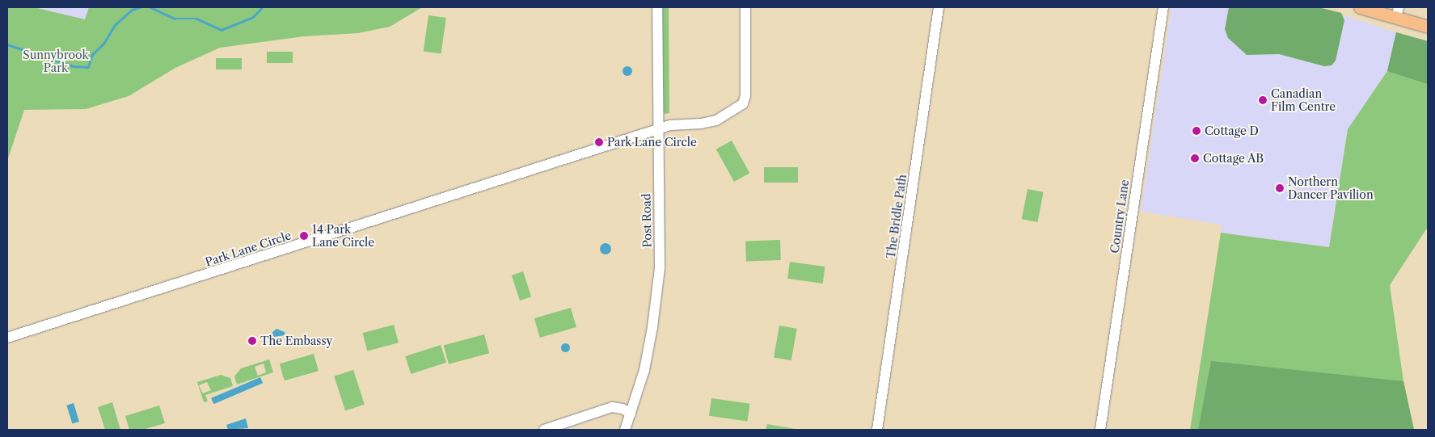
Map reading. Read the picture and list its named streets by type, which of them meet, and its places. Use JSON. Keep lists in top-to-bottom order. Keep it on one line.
{"streets":{"street":["The Bridle Path","Country Lane","Post Road","Park Lane Circle"]},"crossings":[["Post Road","Park Lane Circle"]],"parks":["Sunnybrook Park"],"places":["Canadian Film Centre","Cottage D","Park Lane Circle","Cottage AB","Northern Dancer Pavilion","14 Park Lane Circle","The Embassy"]}
